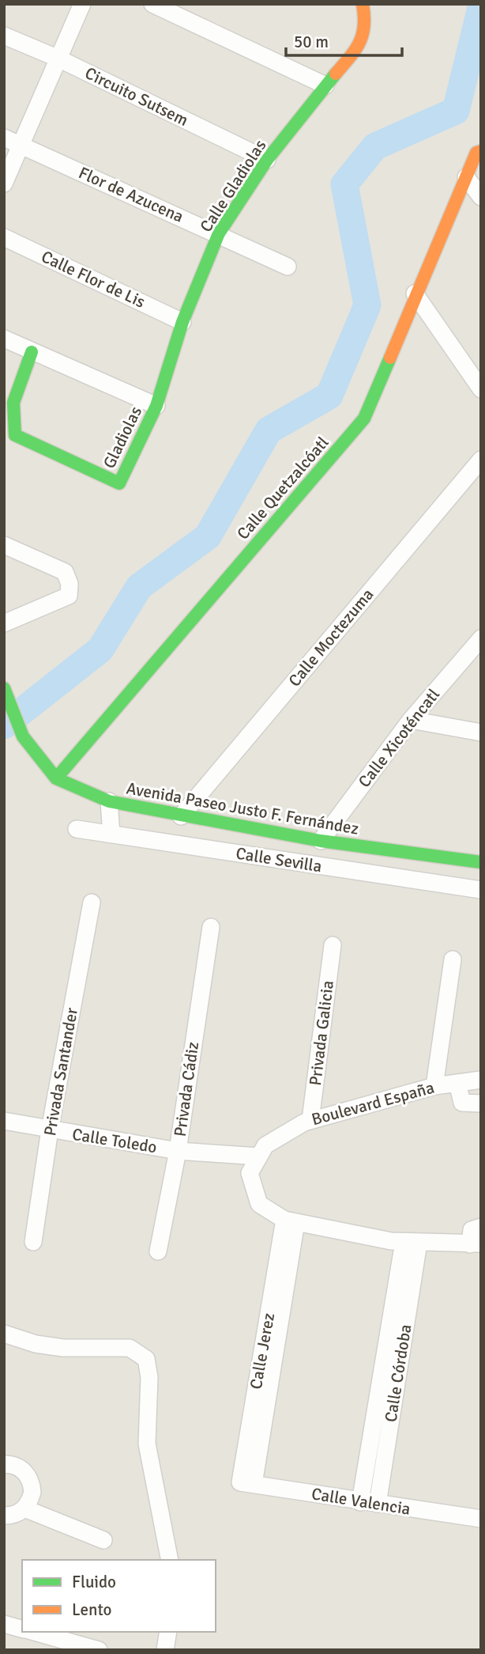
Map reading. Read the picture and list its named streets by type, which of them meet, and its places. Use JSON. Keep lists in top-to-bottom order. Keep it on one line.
{"streets":{"street":["Circuito Sutsem","Calle Gladiolas","Flor de Azucena","Calle Flor de Lis","Gladiolas","Calle Quetzalcóatl","Calle Moctezuma","Calle Xicoténcatl","Avenida Paseo Justo F. Fernández","Calle Sevilla","Privada Galicia","Privada Santander","Privada Cádiz","Boulevard España","Calle Toledo","Calle Jerez","Calle Córdoba","Calle Valencia"]},"crossings":[["Circuito Sutsem","Calle Gladiolas"],["Calle Gladiolas","Flor de Azucena"],["Calle Gladiolas","Calle Flor de Lis"],["Calle Gladiolas","Gladiolas"],["Calle Quetzalcóatl","Avenida Paseo Justo F. Fernández"],["Calle Moctezuma","Avenida Paseo Justo F. Fernández"],["Calle Xicoténcatl","Avenida Paseo Justo F. Fernández"],["Privada Galicia","Boulevard España"],["Privada Santander","Calle Toledo"],["Privada Cádiz","Calle Toledo"],["Boulevard España","Calle Toledo"],["Calle Jerez","Calle Valencia"],["Calle Córdoba","Calle Valencia"]],"legend":["Fluido","Lento"],"scale_bar":"50 m"}
